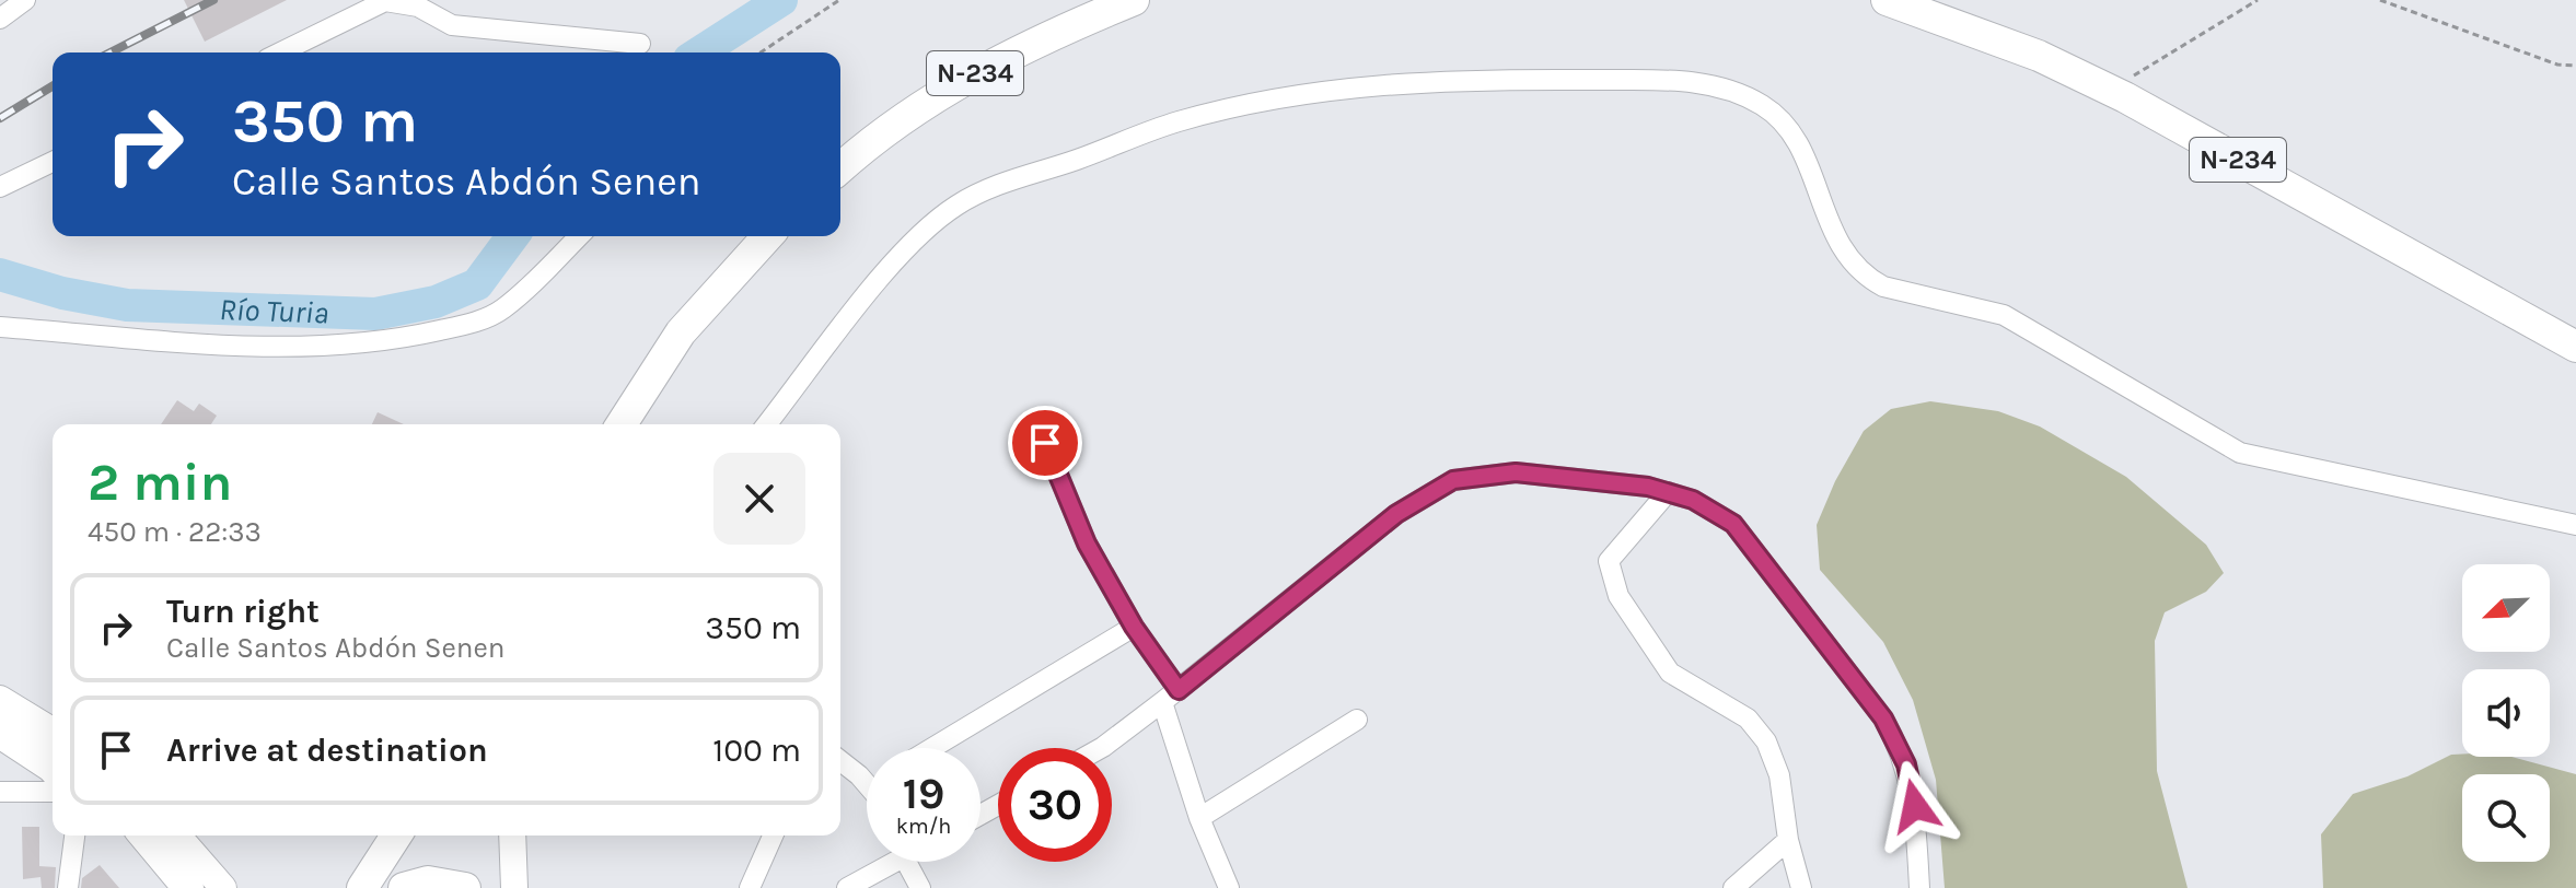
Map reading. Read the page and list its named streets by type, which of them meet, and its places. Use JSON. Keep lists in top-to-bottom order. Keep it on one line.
{"streets":{"highway":["N-234"]},"water":["Río Turia"],"north":"bottom left","page":{"turn":["350 m","Calle Santos Abdón Senen"],"heading":["2 min","450 m · 22:33"],"list":[{"name":"Turn right","note":"Calle Santos Abdón Senen","value":"350 m"},{"name":"Arrive at destination","value":"100 m"}],"speed":"19 km/h","limit":"30"}}
